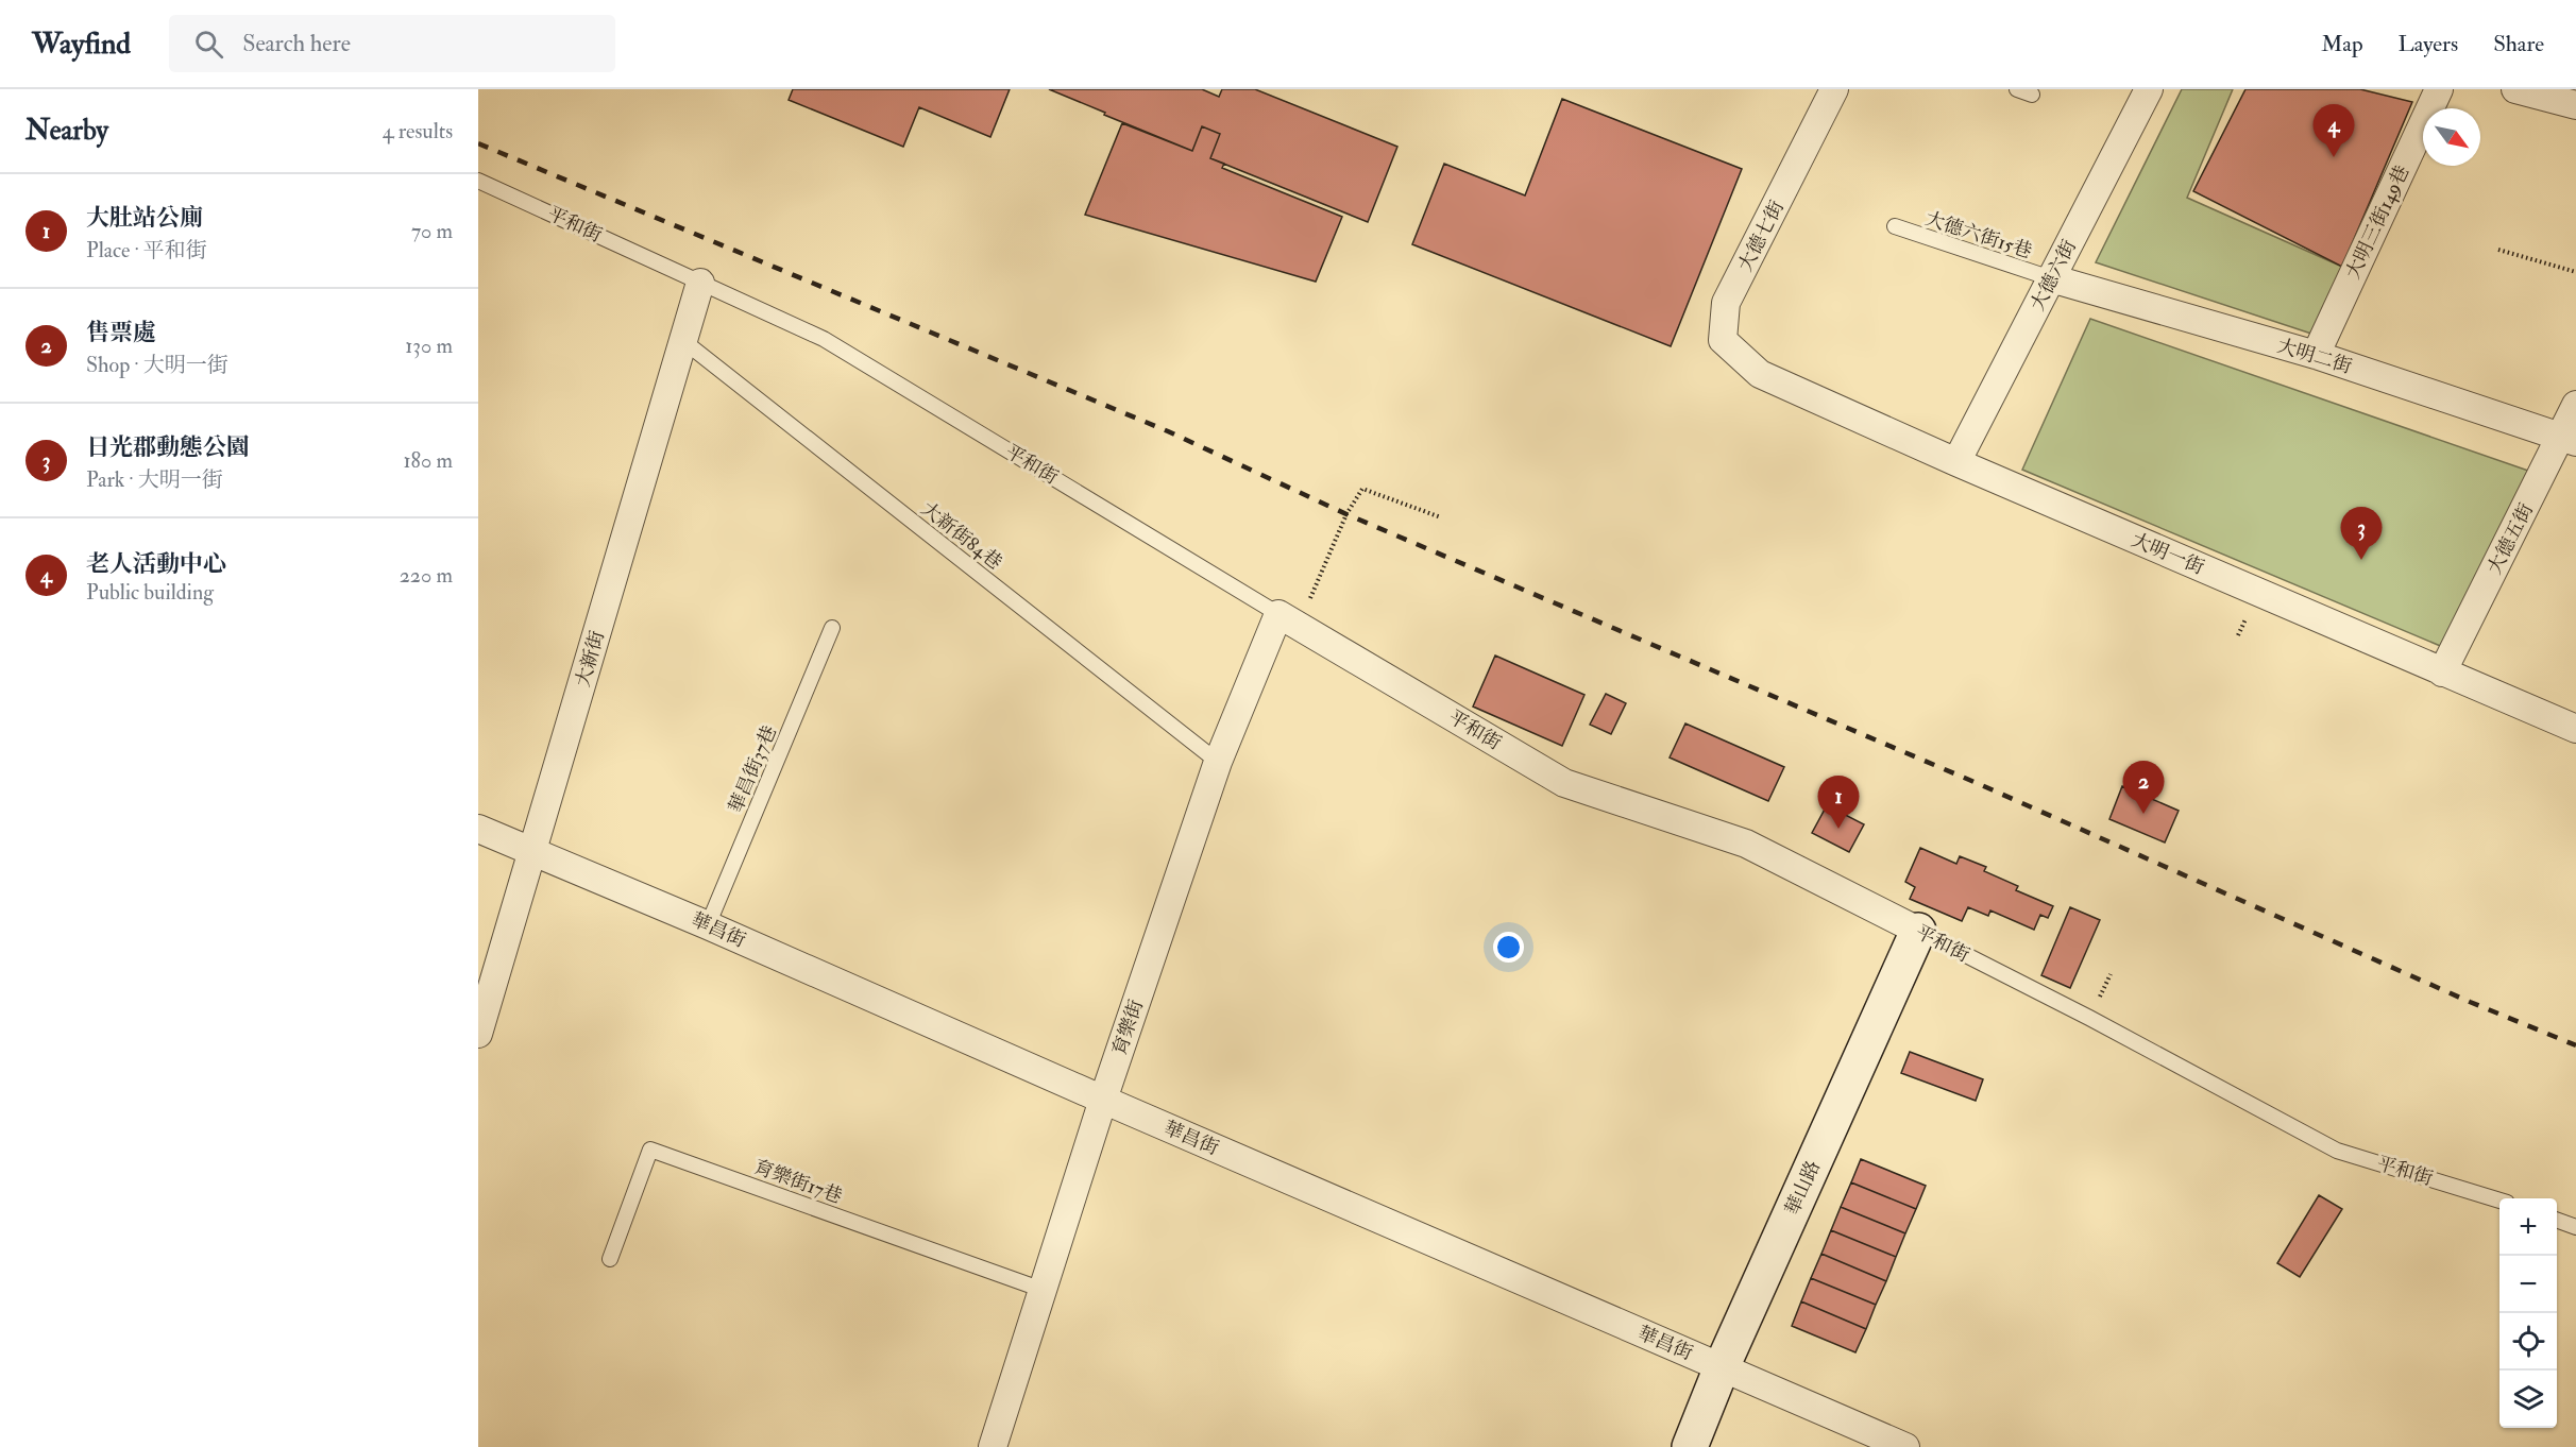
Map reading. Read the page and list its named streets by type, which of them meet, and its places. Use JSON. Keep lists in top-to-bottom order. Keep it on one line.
{"streets":{"street":["大明三街149巷","平和街","大德七街","大德六街","大明二街","大德五街","大明一街","大新街","華昌街","育樂街","華山路"],"lane":["大德六街15巷","大新街84巷","華昌街37巷","育樂街17巷"]},"crossings":[["大明三街149巷","大明二街"],["平和街","大新街"],["平和街","育樂街"],["平和街","華山路"],["大德六街15巷","大德六街"],["大德六街15巷","大明二街"],["大德七街","大明一街"],["大德六街","大明二街"],["大德六街","大明一街"],["大明二街","大德五街"],["大新街84巷","大新街"],["大新街84巷","育樂街"],["大德五街","大明一街"],["大新街","華昌街"],["華昌街37巷","華昌街"],["華昌街","育樂街"],["華昌街","華山路"],["育樂街","育樂街17巷"]],"north":"bottom right","page":{"header":"Wayfind","search":"Search here","nav":["Map","Layers","Share"],"heading":["Nearby","4 results"],"pins":["4","3","2","1"],"list":[{"mark":"1","name":"大肚站公廁","note":"Place · 平和街","value":"70 m"},{"mark":"2","name":"售票處","note":"Shop · 大明一街","value":"130 m"},{"mark":"3","name":"日光郡動態公園","note":"Park · 大明一街","value":"180 m"},{"mark":"4","name":"老人活動中心","note":"Public building","value":"220 m"}],"map_buttons":["+","−"]}}
